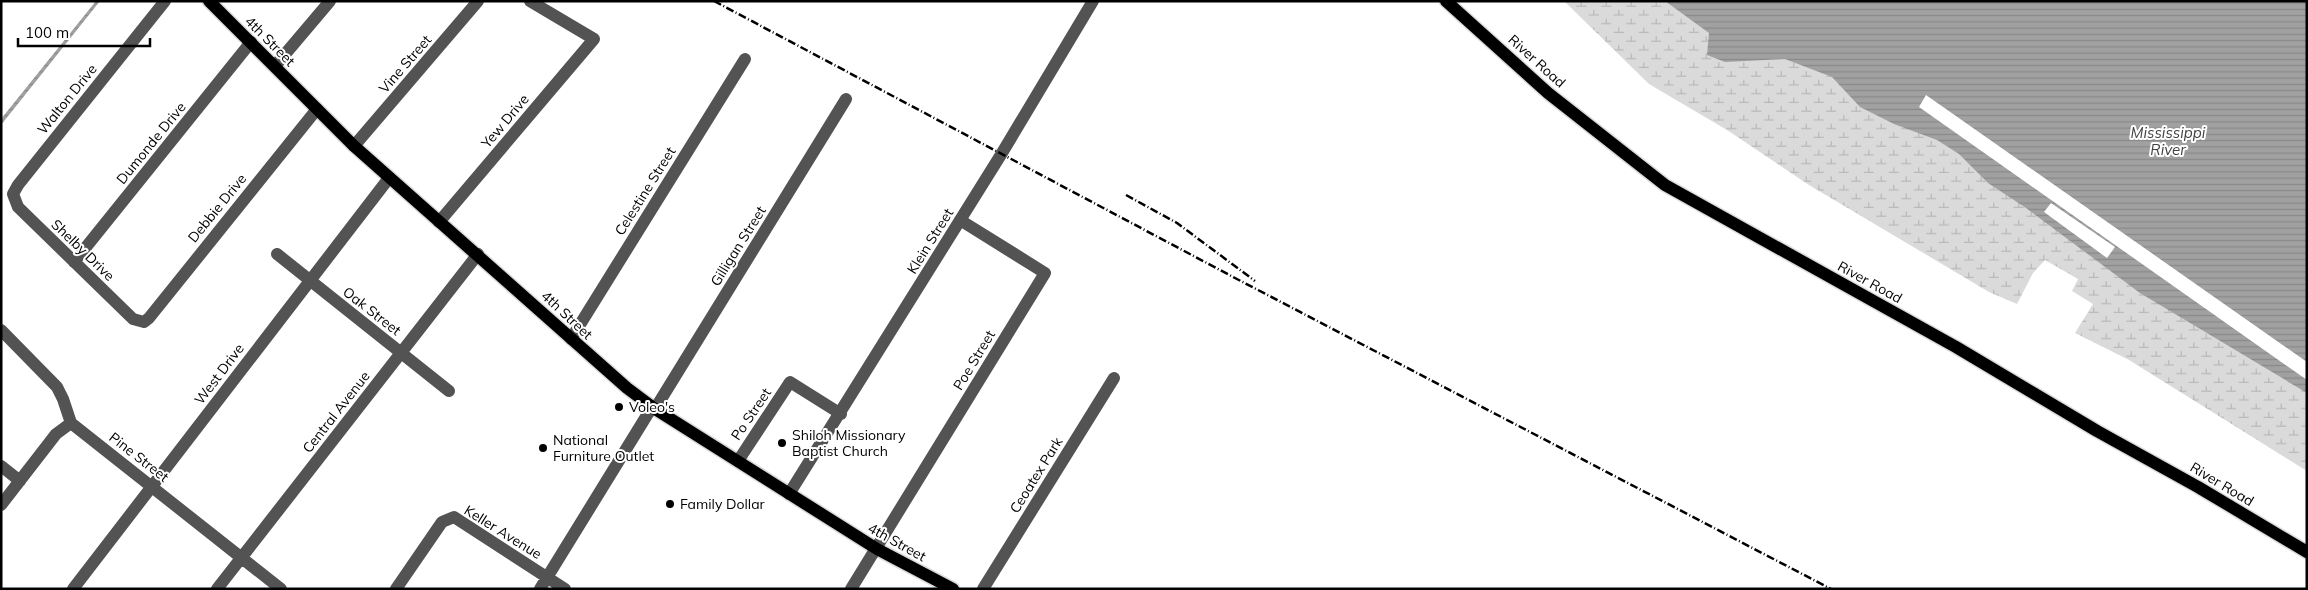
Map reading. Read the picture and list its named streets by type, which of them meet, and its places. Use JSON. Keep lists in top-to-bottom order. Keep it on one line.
{"streets":{"main road":["4th Street","River Road"],"street":["Vine Street","Walton Drive","Yew Drive","Dumonde Drive","Celestine Street","Debbie Drive","Klein Street","Gilligan Street","Shelby Drive","Oak Street","Poe Street","West Drive","Central Avenue","Po Street","Pine Street","Ceoatex Park","Keller Avenue"]},"crossings":[["4th Street","Vine Street"],["4th Street","Yew Drive"],["4th Street","Dumonde Drive"],["4th Street","Celestine Street"],["4th Street","Debbie Drive"],["4th Street","Klein Street"],["4th Street","Gilligan Street"],["4th Street","Poe Street"],["4th Street","West Drive"],["4th Street","Central Avenue"],["4th Street","Po Street"],["Walton Drive","Shelby Drive"],["Dumonde Drive","Shelby Drive"],["Debbie Drive","Shelby Drive"],["Klein Street","Poe Street"],["Klein Street","Po Street"],["Gilligan Street","Keller Avenue"],["Oak Street","West Drive"],["Oak Street","Central Avenue"],["West Drive","Pine Street"],["Central Avenue","Pine Street"]],"water":["Mississippi River"],"places":["Voleo's","Shiloh Missionary Baptist Church","National Furniture Outlet","Family Dollar"],"scale_bar":"100 m"}
